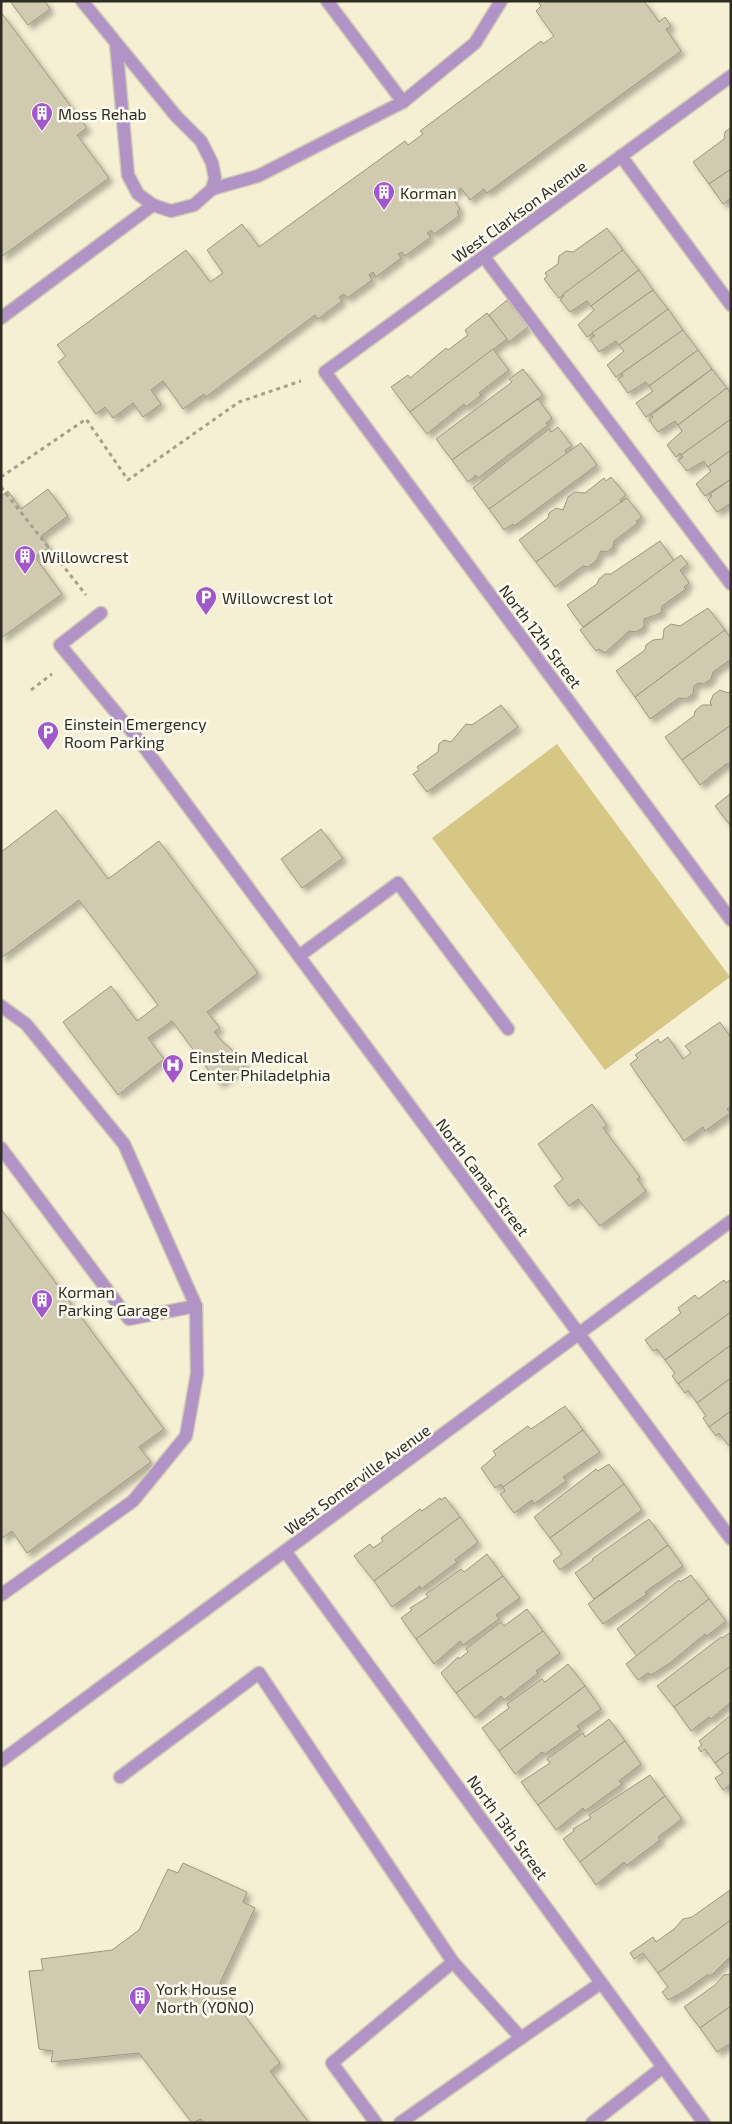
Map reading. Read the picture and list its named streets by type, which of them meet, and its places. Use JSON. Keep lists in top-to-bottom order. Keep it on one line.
{"streets":{"street":["West Clarkson Avenue","North 12th Street","North Camac Street","West Somerville Avenue","North 13th Street"]},"crossings":[["West Clarkson Avenue","North 12th Street"],["North Camac Street","West Somerville Avenue"],["West Somerville Avenue","North 13th Street"]],"places":{"building":["Moss Rehab","Korman","Willowcrest","Korman Parking Garage","York House North (YONO)"],"parking":["Willowcrest lot","Einstein Emergency Room Parking"],"hospital":["Einstein Medical Center Philadelphia"]}}
